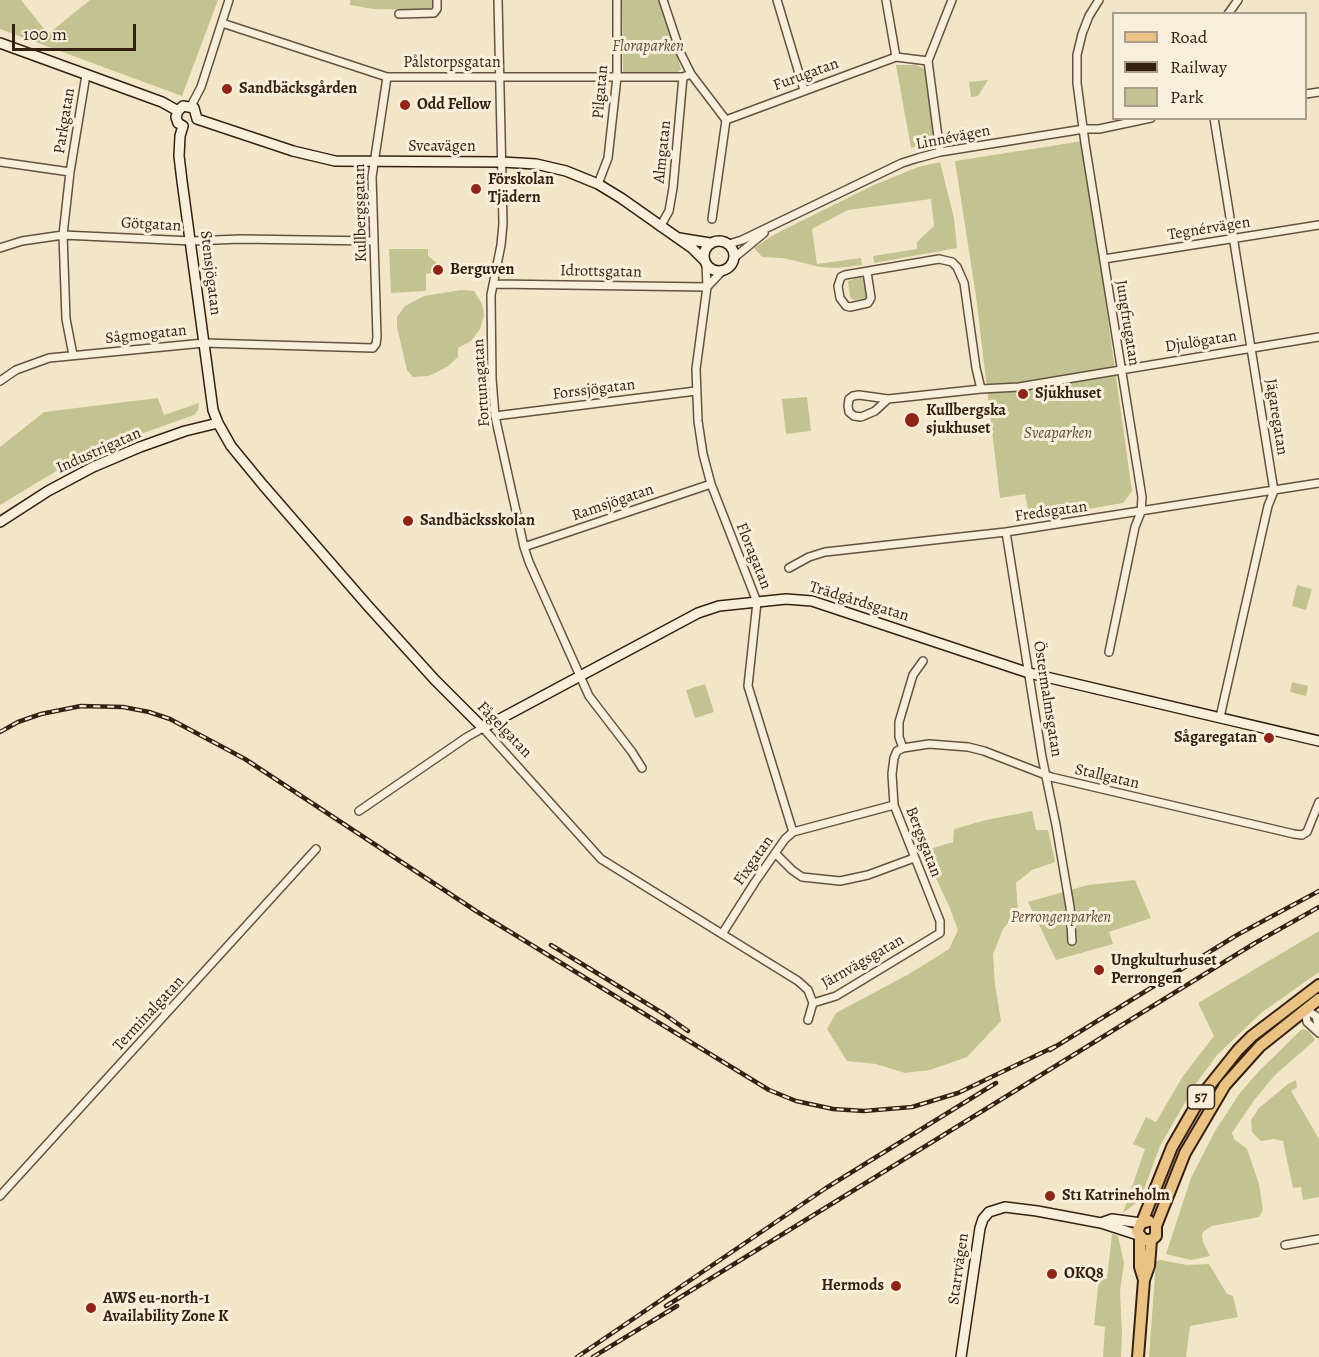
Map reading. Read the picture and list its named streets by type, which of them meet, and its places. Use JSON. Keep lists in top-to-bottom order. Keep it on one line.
{"streets":{"main road":["57"],"street":["Pålstorpsgatan","Furugatan","Pilgatan","Parkgatan","Linnévägen","Sveavägen","Almgatan","Kullbergsgatan","Götgatan","Tegnérvägen","Idrottsgatan","Stensjögatan","Jungfrugatan","Sågmogatan","Djulögatan","Fortunagatan","Forssjögatan","Jägaregatan","Industrigatan","Ramsjögatan","Fredsgatan","Floragatan","Trädgårdsgatan","Östermalmsgatan","Fågelgatan","Stallgatan","Bergsgatan","Fixgatan","Järnvägsgatan","Terminalgatan","Starrvägen"]},"crossings":[["Pålstorpsgatan","Pilgatan"],["Pålstorpsgatan","Almgatan"],["Pålstorpsgatan","Kullbergsgatan"],["Pålstorpsgatan","Fortunagatan"],["Pilgatan","Sveavägen"],["Parkgatan","Götgatan"],["Parkgatan","Sågmogatan"],["Linnévägen","Sveavägen"],["Linnévägen","Jungfrugatan"],["Linnévägen","Floragatan"],["Sveavägen","Almgatan"],["Sveavägen","Kullbergsgatan"],["Sveavägen","Stensjögatan"],["Sveavägen","Fortunagatan"],["Sveavägen","Floragatan"],["Kullbergsgatan","Götgatan"],["Kullbergsgatan","Sågmogatan"],["Götgatan","Stensjögatan"],["Tegnérvägen","Jungfrugatan"],["Tegnérvägen","Jägaregatan"],["Idrottsgatan","Fortunagatan"],["Idrottsgatan","Floragatan"],["Stensjögatan","Sågmogatan"],["Stensjögatan","Industrigatan"],["Stensjögatan","Fågelgatan"],["Jungfrugatan","Djulögatan"],["Jungfrugatan","Fredsgatan"],["Djulögatan","Jägaregatan"],["Fortunagatan","Forssjögatan"],["Fortunagatan","Ramsjögatan"],["Fortunagatan","Trädgårdsgatan"],["Forssjögatan","Floragatan"],["Jägaregatan","Fredsgatan"],["Jägaregatan","Trädgårdsgatan"],["Industrigatan","Fågelgatan"],["Ramsjögatan","Floragatan"],["Fredsgatan","Östermalmsgatan"],["Floragatan","Trädgårdsgatan"],["Floragatan","Fixgatan"],["Trädgårdsgatan","Östermalmsgatan"],["Trädgårdsgatan","Fågelgatan"],["Östermalmsgatan","Stallgatan"],["Fågelgatan","Fixgatan"],["Fågelgatan","Järnvägsgatan"],["Stallgatan","Bergsgatan"],["Bergsgatan","Fixgatan"],["Bergsgatan","Järnvägsgatan"]],"parks":["Floraparken","Sveaparken","Perrongenparken"],"places":["Sandbäcksgården","Odd Fellow","Förskolan Tjädern","Berguven","Sjukhuset","Kullbergska sjukhuset","Sandbäcksskolan","Sågaregatan","Ungkulturhuset Perrongen","St1 Katrineholm","OKQ8","Hermods","AWS eu-north-1 Availability Zone K"],"legend":["Road","Railway","Park"],"scale_bar":"100 m"}
